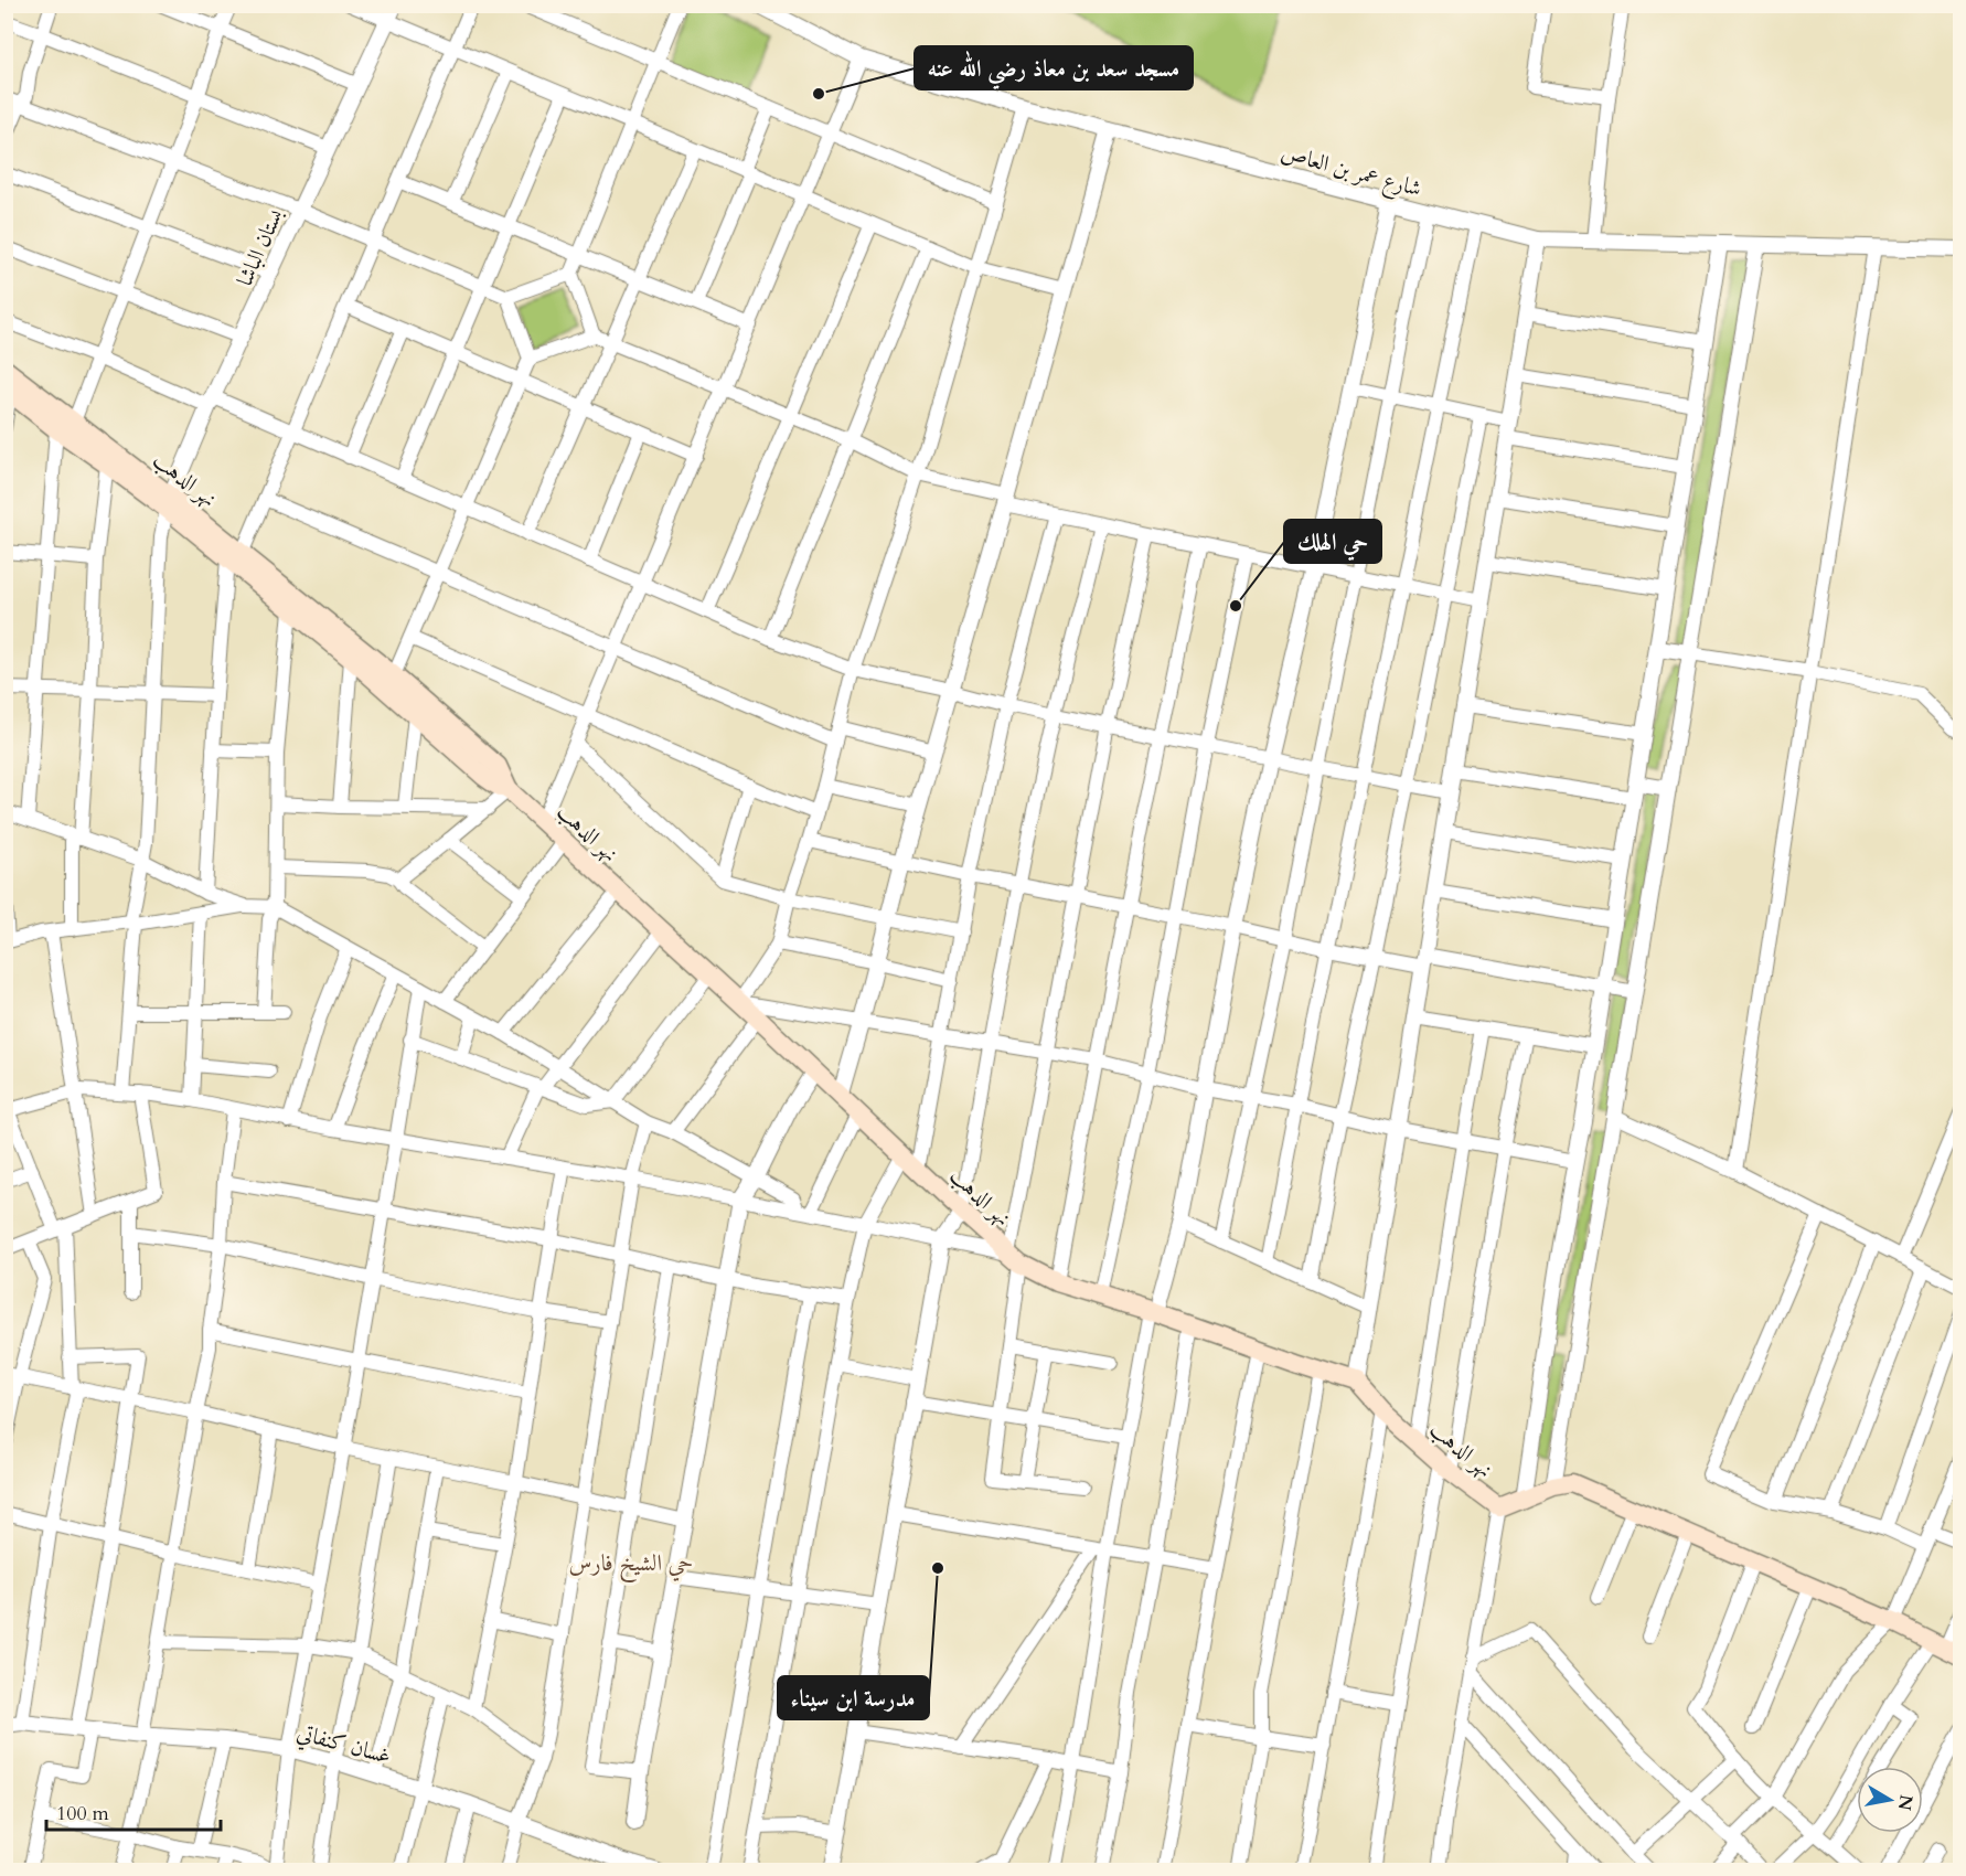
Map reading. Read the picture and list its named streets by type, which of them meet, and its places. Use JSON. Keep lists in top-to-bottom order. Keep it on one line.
{"streets":{"main road":["نهر الدهب"],"street":["شارع عمر بن العاص","بستان الباشا","غسان كنفاتي"]},"crossings":[["بستان الباشا","نهر الدهب"]],"districts":["حي الشيخ فارس"],"places":["مسجد سعد بن معاذ رضي الله عنه","حي الهلك","مدرسة ابن سيناء"],"scale_bar":"100 m","north":"right"}
